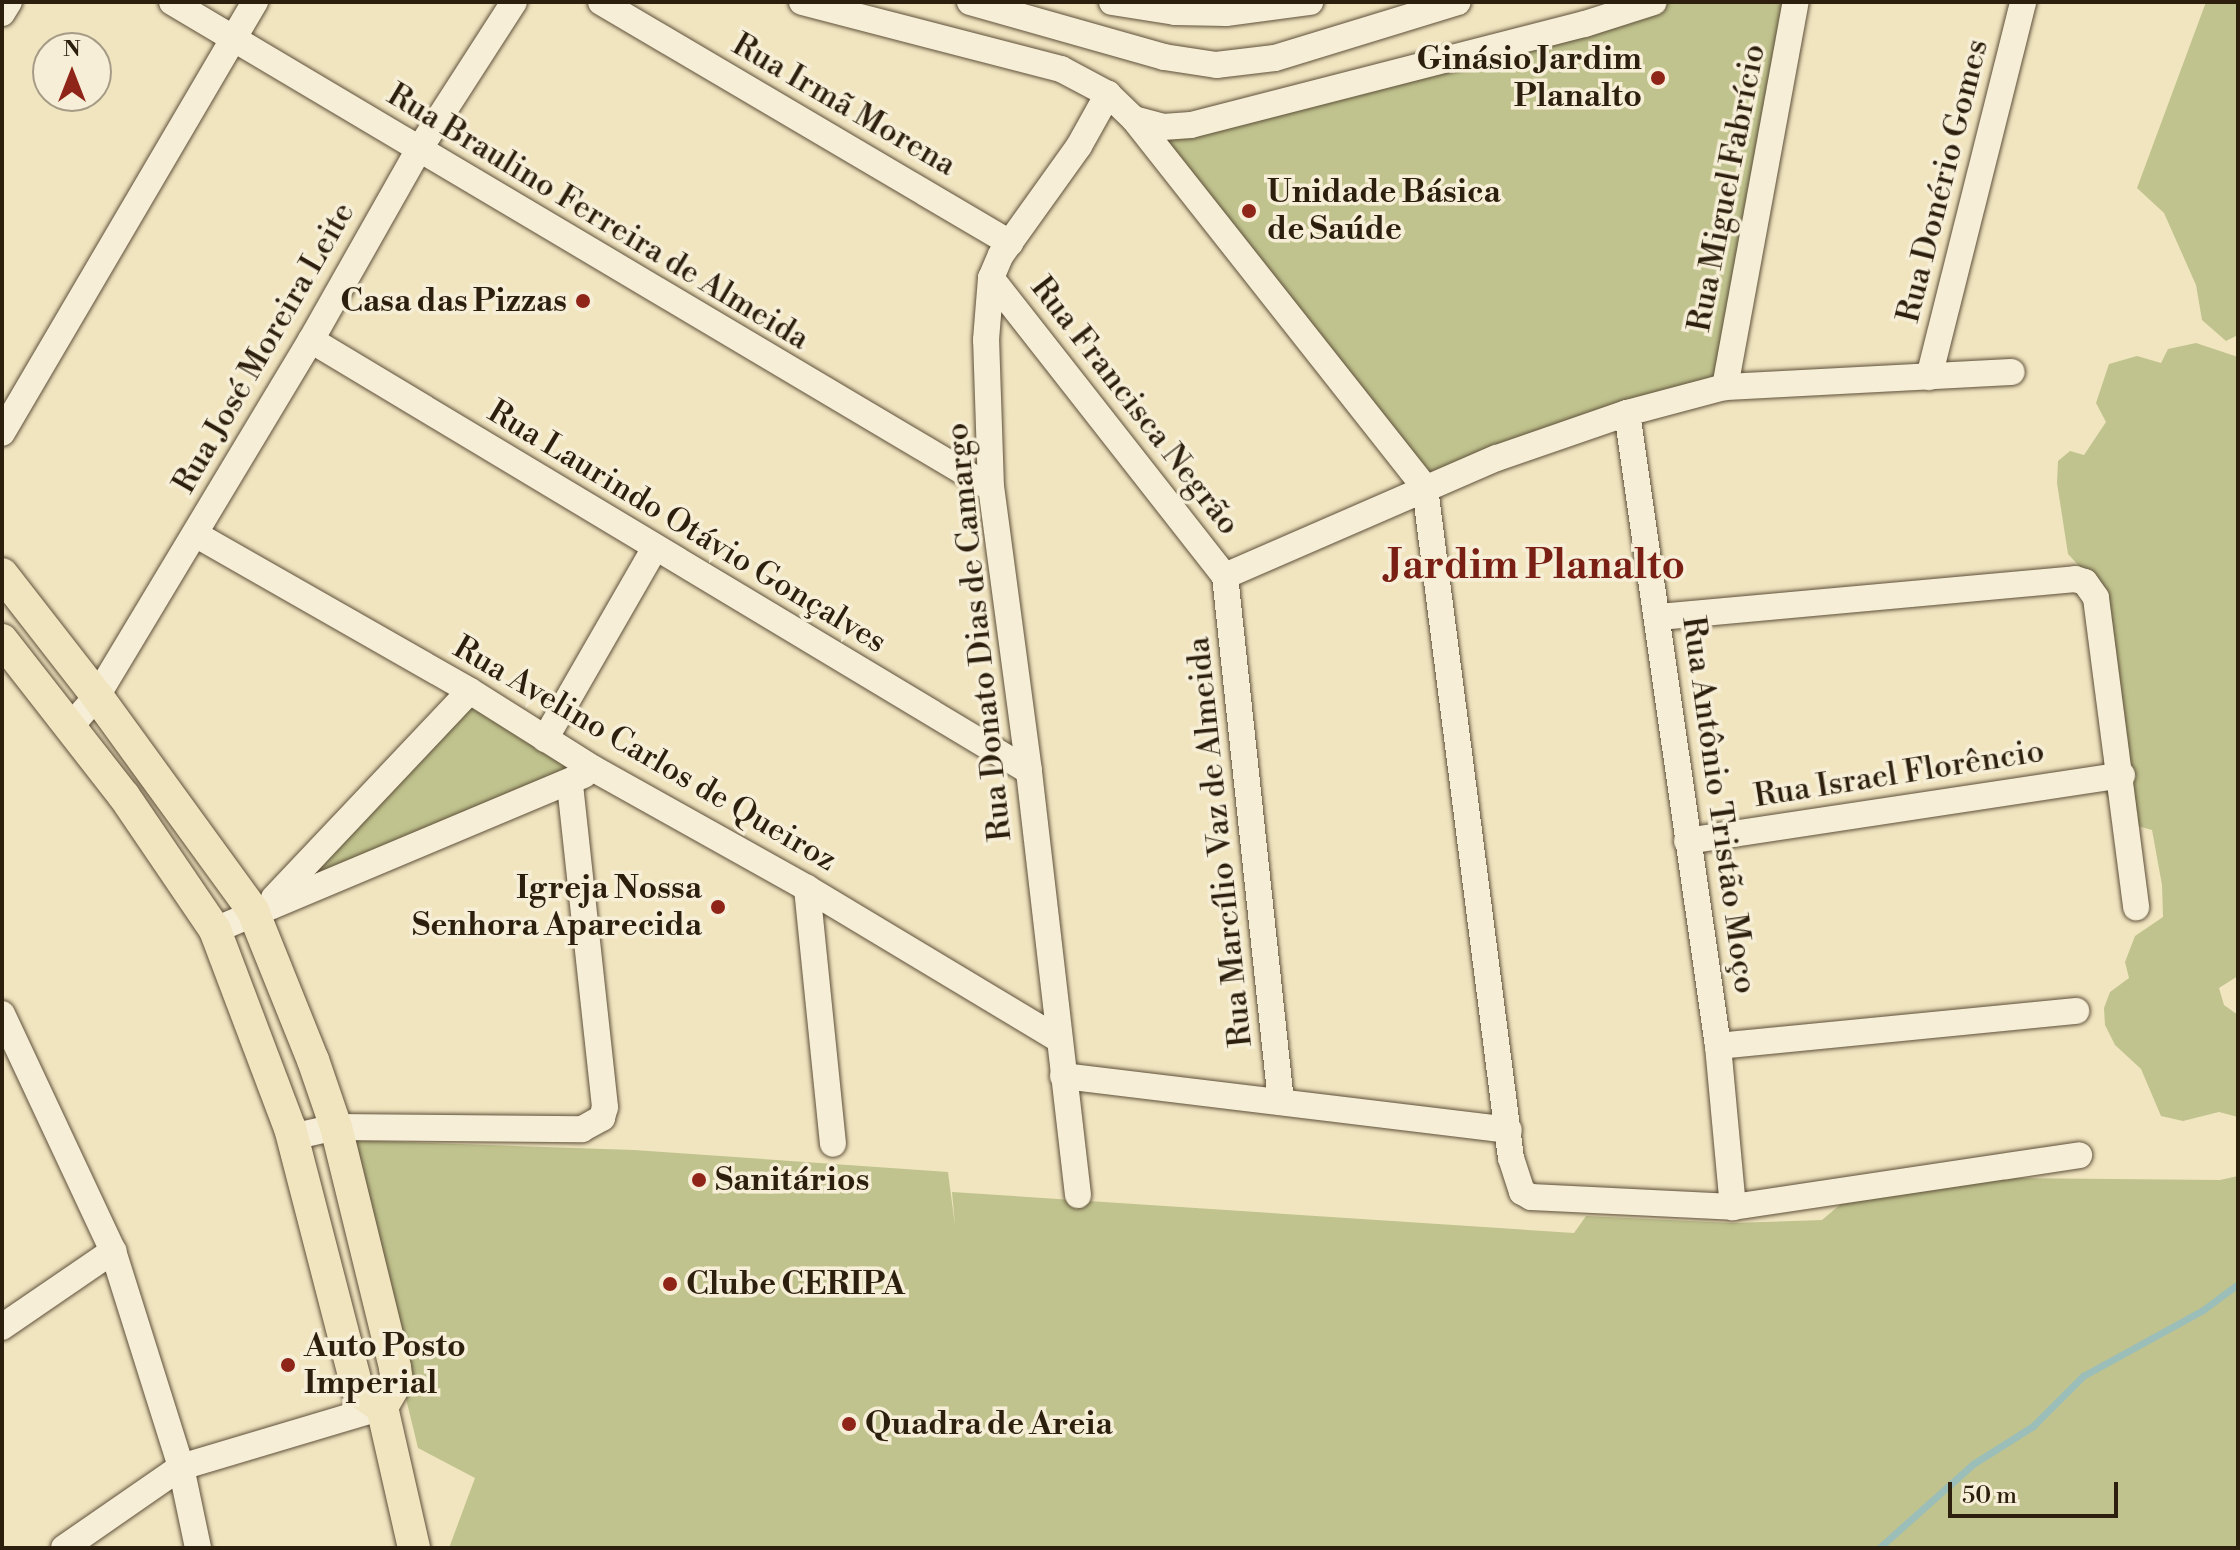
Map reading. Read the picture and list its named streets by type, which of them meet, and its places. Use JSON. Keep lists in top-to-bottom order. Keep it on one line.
{"streets":{"street":["Rua Irmã Morena","Rua Donério Gomes","Rua Miguel Fabrício","Rua Braulino Ferreira de Almeida","Rua José Moreira Leite","Rua Francisca Negrão","Rua Laurindo Otávio Gonçalves","Rua Donato Dias de Camargo","Rua Avelino Carlos de Queiroz","Rua Israel Florêncio","Rua Antônio Tristão Moço","Rua Marcílio Vaz de Almeida"]},"crossings":[["Rua Irmã Morena","Rua Donato Dias de Camargo"],["Rua Braulino Ferreira de Almeida","Rua José Moreira Leite"],["Rua Braulino Ferreira de Almeida","Rua Donato Dias de Camargo"],["Rua José Moreira Leite","Rua Laurindo Otávio Gonçalves"],["Rua José Moreira Leite","Rua Avelino Carlos de Queiroz"],["Rua Francisca Negrão","Rua Donato Dias de Camargo"],["Rua Francisca Negrão","Rua Marcílio Vaz de Almeida"],["Rua Laurindo Otávio Gonçalves","Rua Donato Dias de Camargo"],["Rua Donato Dias de Camargo","Rua Avelino Carlos de Queiroz"],["Rua Israel Florêncio","Rua Antônio Tristão Moço"]],"districts":["Jardim Planalto"],"places":["Ginásio Jardim Planalto","Unidade Básica de Saúde","Casa das Pizzas","Igreja Nossa Senhora Aparecida","Sanitários","Clube CERIPA","Auto Posto Imperial","Quadra de Areia"],"scale_bar":"50 m","north":"top"}
